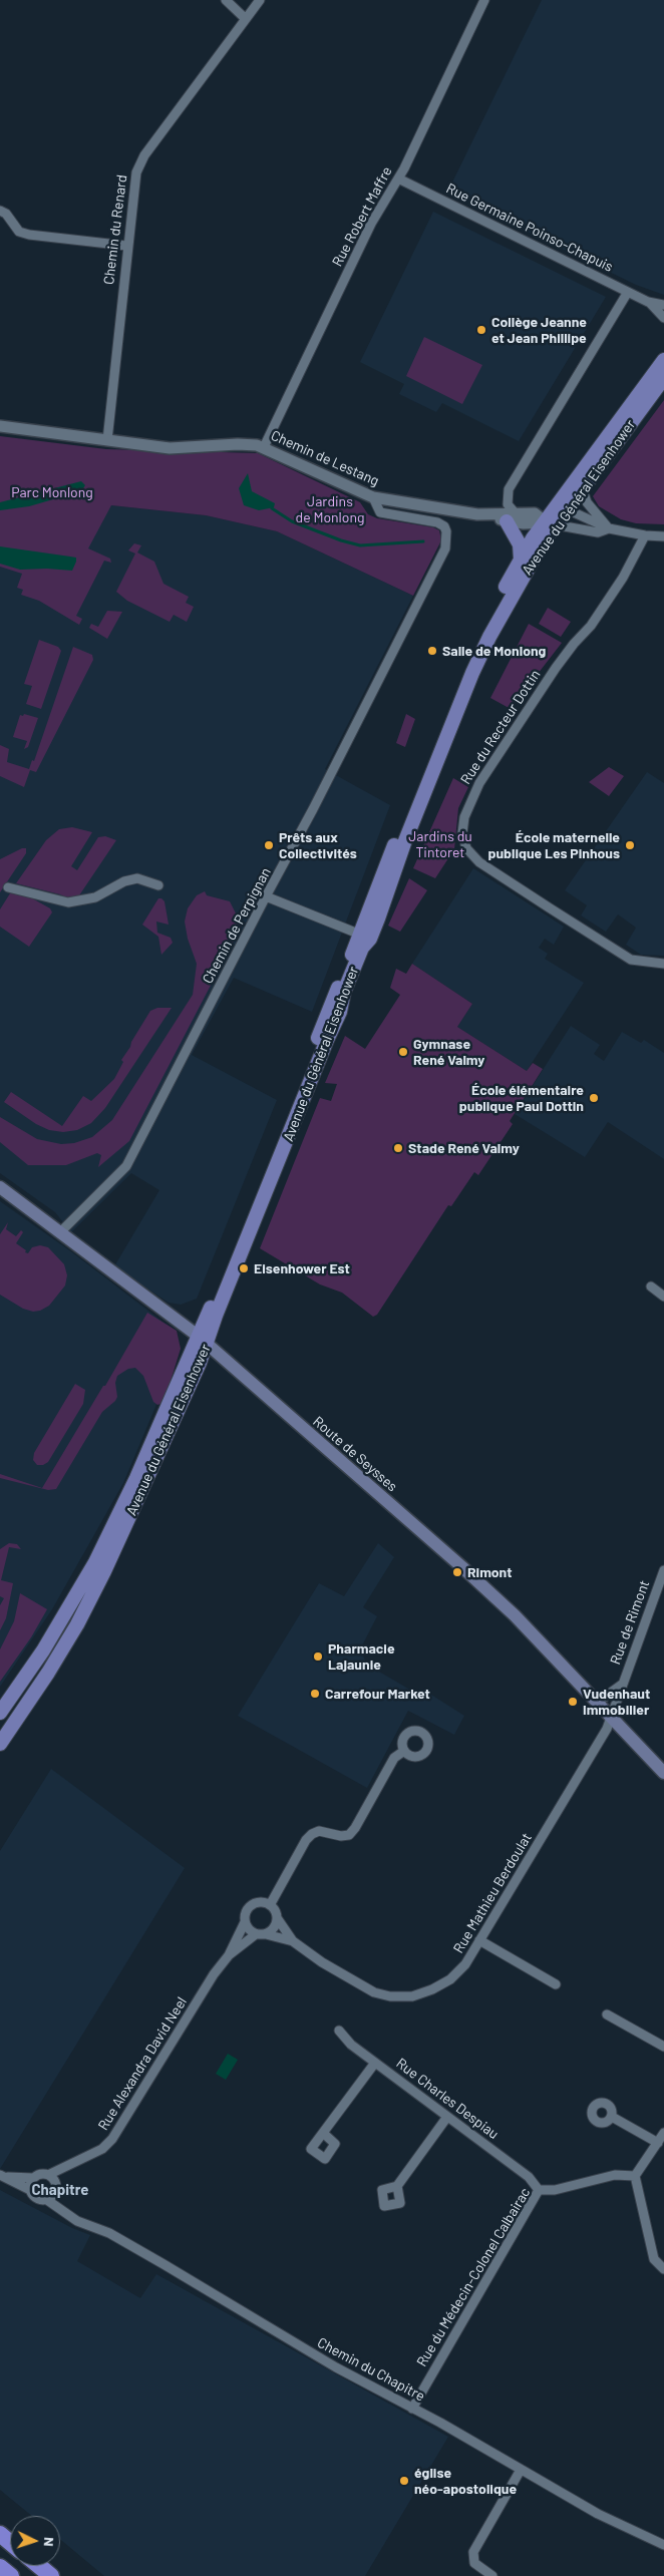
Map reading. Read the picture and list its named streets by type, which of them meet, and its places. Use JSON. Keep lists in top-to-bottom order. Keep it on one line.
{"streets":{"main road":["Avenue du Général Eisenhower","Route de Seysses"],"street":["Rue Robert Maffre","Rue Germaine Poinso-Chapuis","Chemin du Renard","Chemin de Lestang","Rue du Recteur Dottin","Chemin de Perpignan","Rue de Rimont","Rue Mathieu Berdoulat","Rue Alexandra David Neel","Rue Charles Despiau","Rue du Médecin-Colonel Calbairac","Chemin du Chapitre"]},"crossings":[["Rue Robert Maffre","Rue Germaine Poinso-Chapuis"],["Rue Robert Maffre","Chemin de Lestang"],["Chemin du Renard","Chemin de Lestang"],["Chemin de Lestang","Avenue du Général Eisenhower"],["Chemin de Lestang","Rue du Recteur Dottin"],["Chemin de Lestang","Chemin de Perpignan"],["Avenue du Général Eisenhower","Route de Seysses"],["Chemin de Perpignan","Route de Seysses"],["Route de Seysses","Rue de Rimont"],["Route de Seysses","Rue Mathieu Berdoulat"],["Rue de Rimont","Rue Mathieu Berdoulat"],["Rue Alexandra David Neel","Chemin du Chapitre"],["Rue Charles Despiau","Rue du Médecin-Colonel Calbairac"],["Rue du Médecin-Colonel Calbairac","Chemin du Chapitre"]],"districts":["Chapitre"],"parks":["Parc Monlong","Jardins de Monlong","Jardins du Tintoret"],"places":["Collège Jeanne et Jean Phillipe","Salle de Monlong","Prêts aux Collectivités","École maternelle publique Les Pinhous","Gymnase René Valmy","École élémentaire publique Paul Dottin","Stade René Valmy","Eisenhower Est","Rimont","Pharmacie Lajaunie","Carrefour Market","Vudenhaut Immobilier","église néo-apostolique"],"north":"right"}
